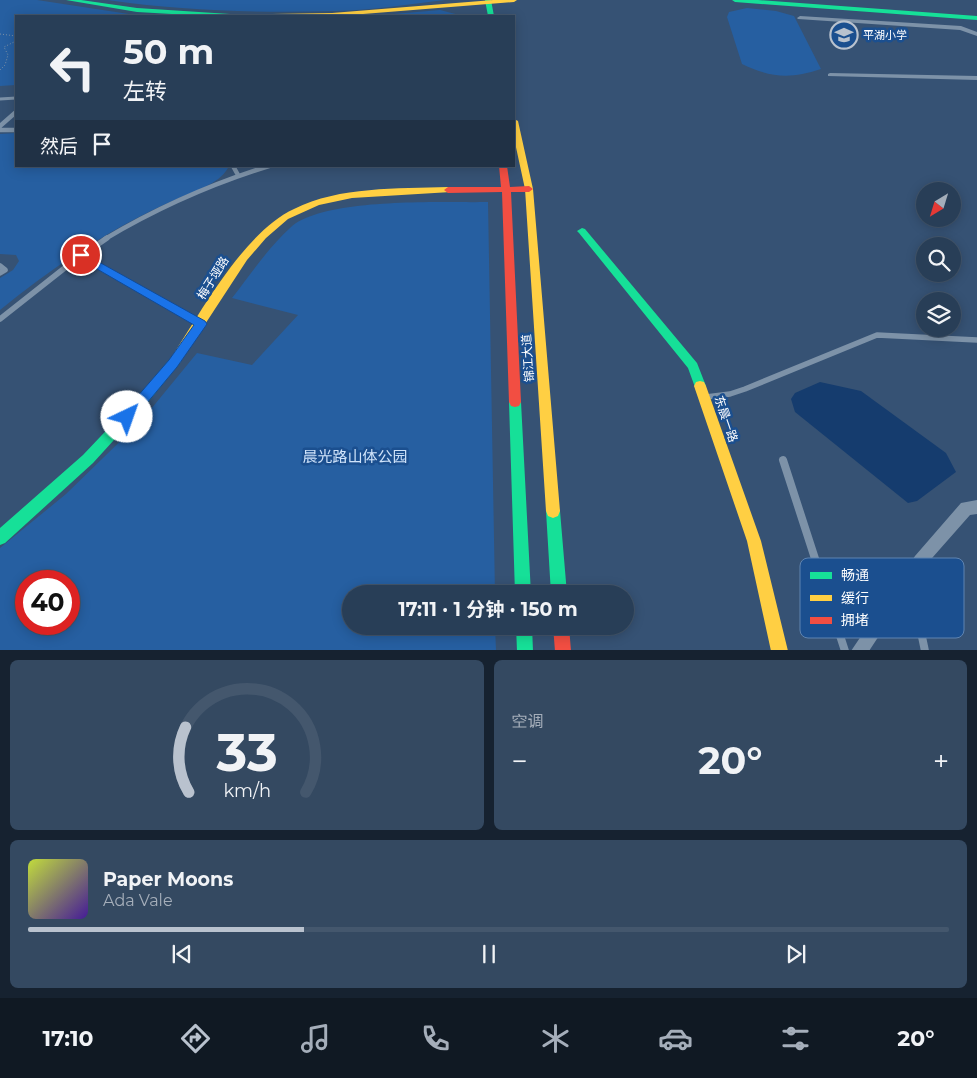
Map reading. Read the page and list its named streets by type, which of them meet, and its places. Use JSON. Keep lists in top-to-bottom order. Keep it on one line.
{"streets":{"main road":["梅子垭路","锦江大道","东晨一路"]},"crossings":[["梅子垭路","锦江大道"]],"parks":["晨光路山体公园"],"places":{"school or university":["平湖小学"]},"legend":["畅通","缓行","拥堵"],"north":"bottom left","page":{"turn":["50 m","左转"],"then":"然后","limit":"40","trip":"17:11 · 1 分钟 · 150 m","tile":"空调","heat":["−","20°","+"],"song":["Paper Moons","Ada Vale"],"tabs":["17:10","20°"],"gauge":["33","km/h"]}}
